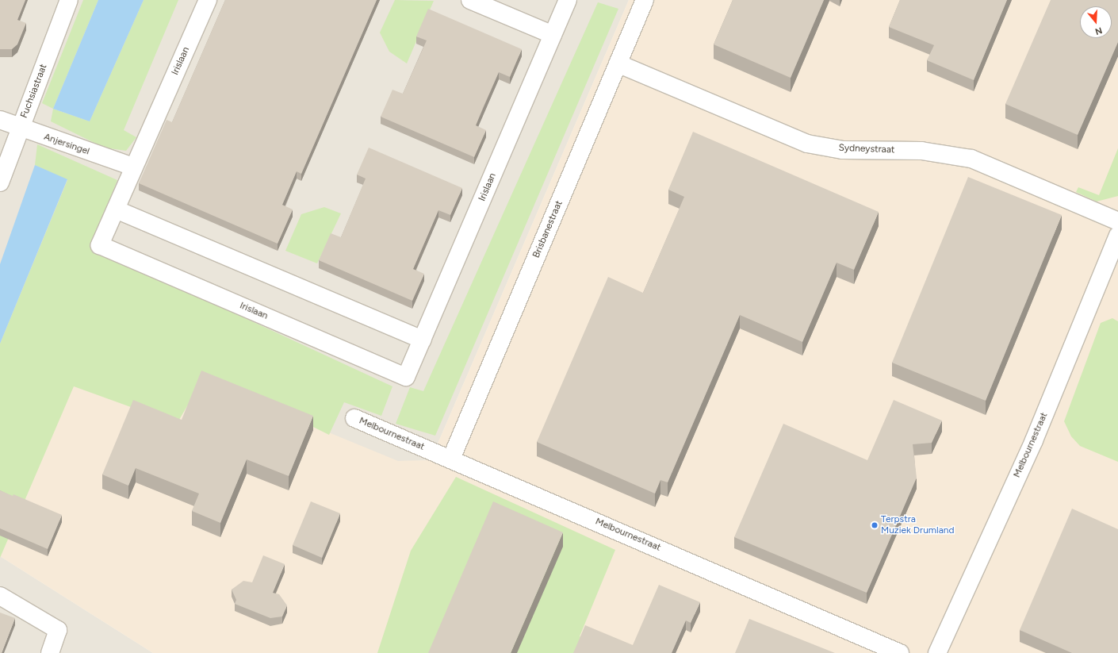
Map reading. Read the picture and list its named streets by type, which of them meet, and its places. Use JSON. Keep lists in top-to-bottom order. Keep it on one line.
{"streets":{"street":["Irislaan","Fuchsiastraat","Anjersingel","Sydneystraat","Brisbanestraat","Melbournestraat"]},"crossings":[["Irislaan","Anjersingel"],["Fuchsiastraat","Anjersingel"],["Sydneystraat","Brisbanestraat"],["Brisbanestraat","Melbournestraat"]],"places":["Terpstra Muziek Drumland"],"north":"bottom"}
